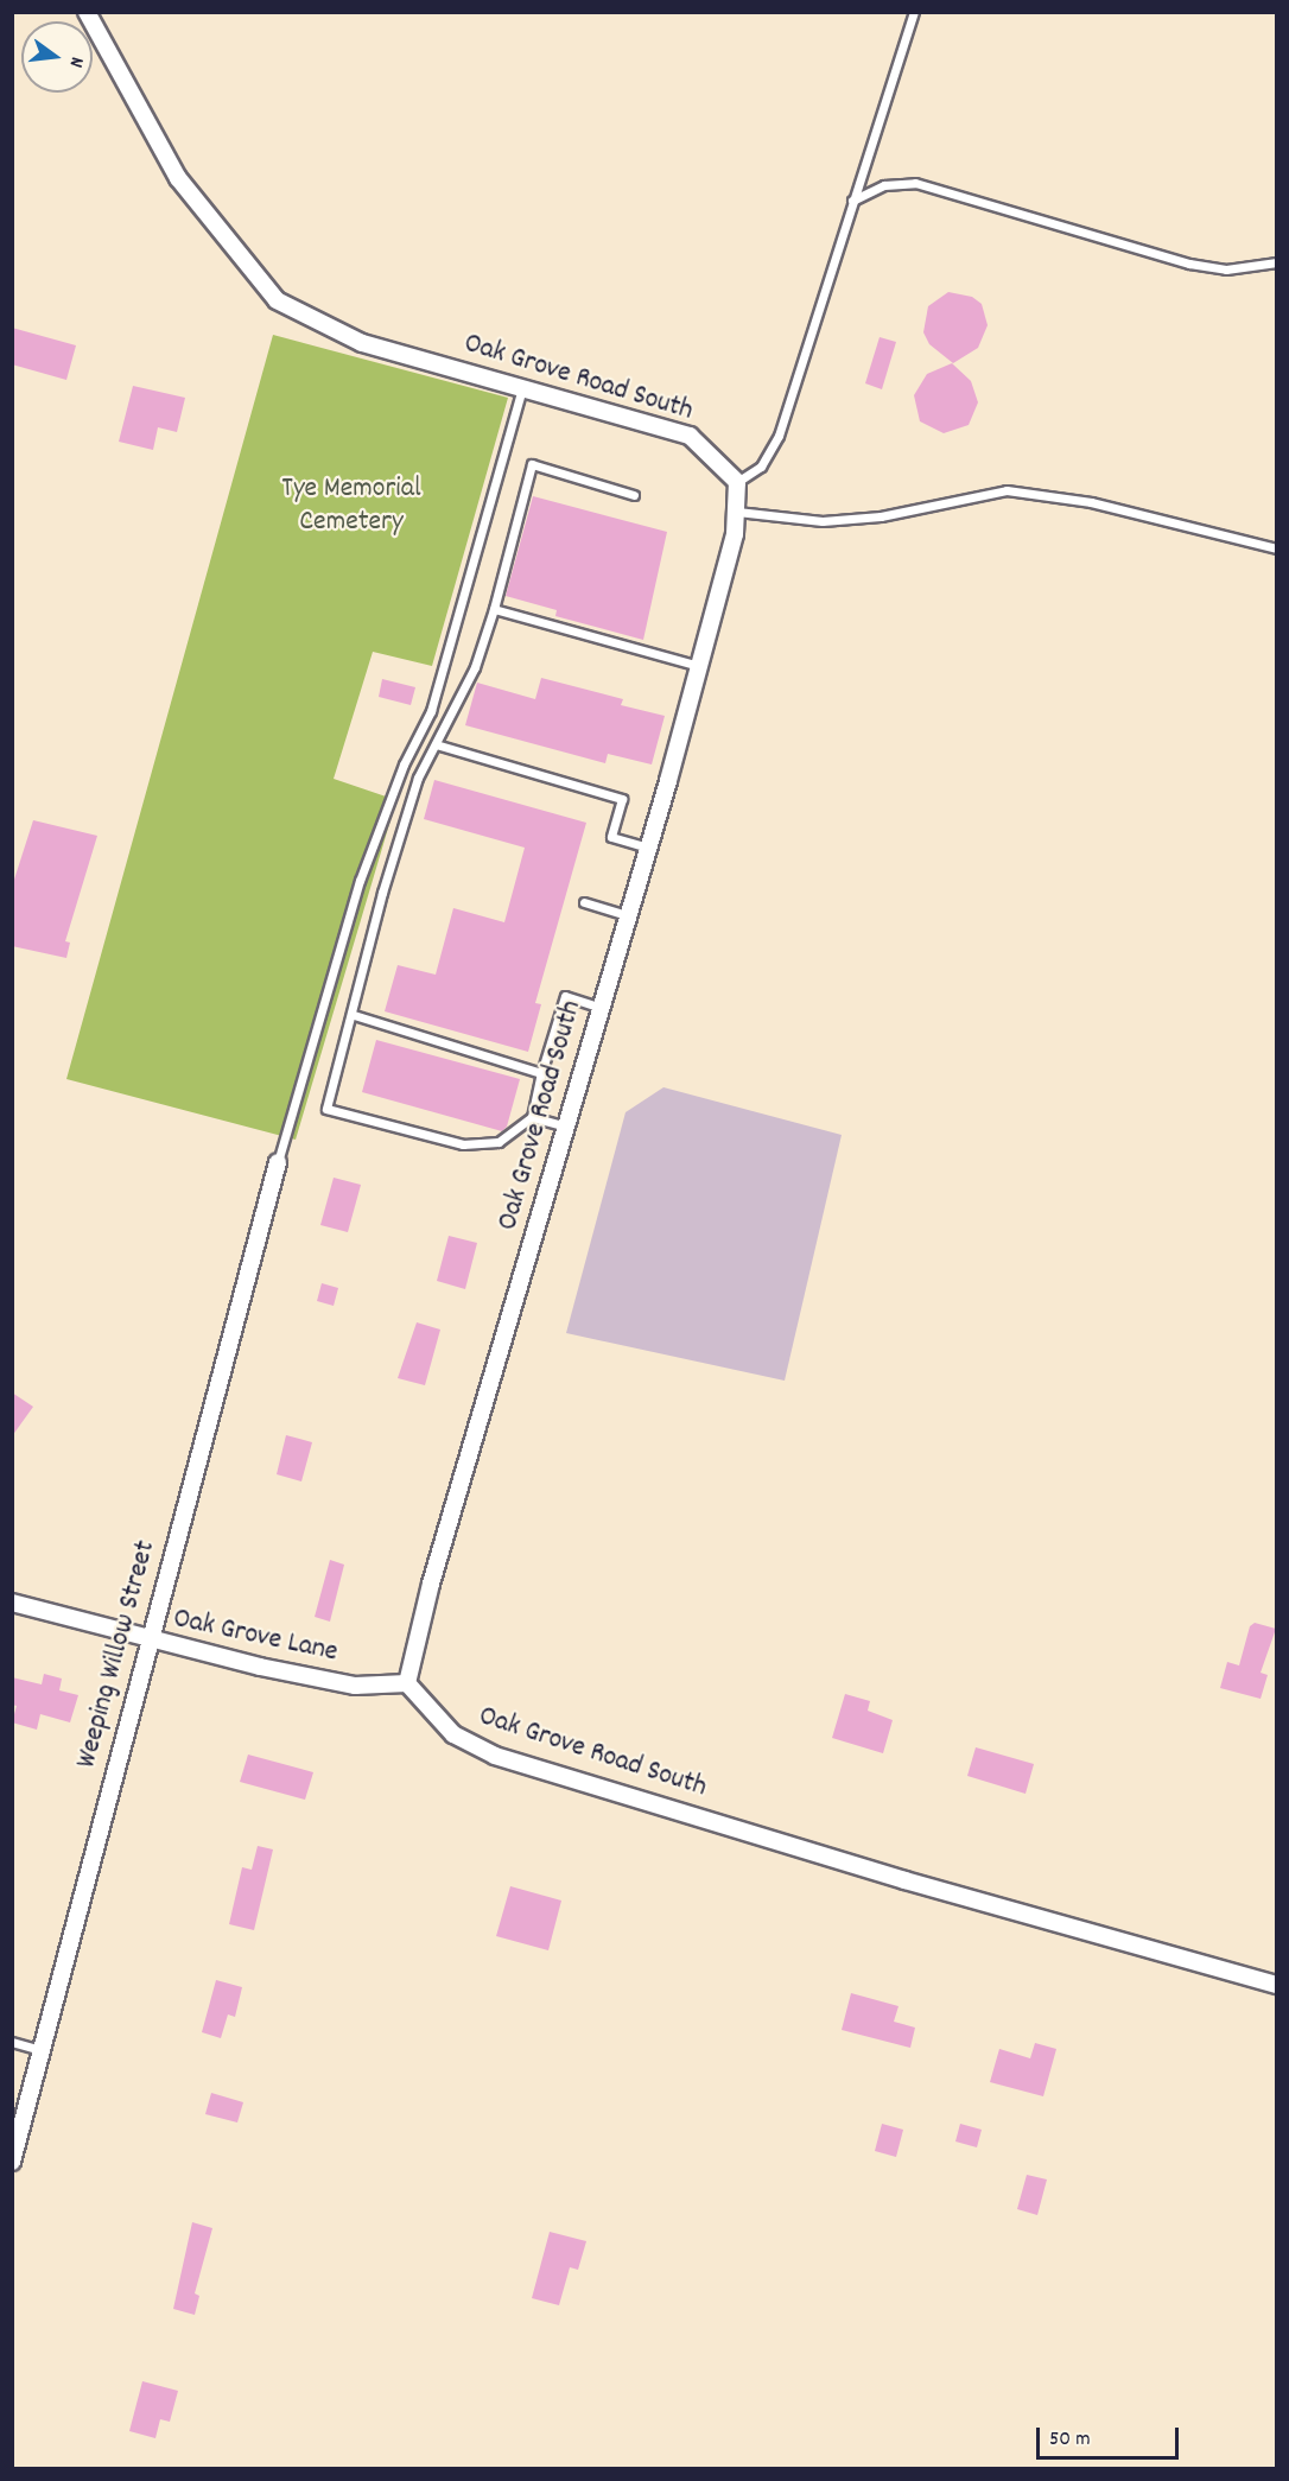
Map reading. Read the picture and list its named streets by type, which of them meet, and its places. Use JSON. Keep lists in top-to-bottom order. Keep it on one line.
{"streets":{"street":["Oak Grove Road South","Oak Grove Lane","Weeping Willow Street"]},"crossings":[["Oak Grove Road South","Oak Grove Lane"],["Oak Grove Lane","Weeping Willow Street"]],"parks":["Tye Memorial Cemetery"],"scale_bar":"50 m","north":"right"}
